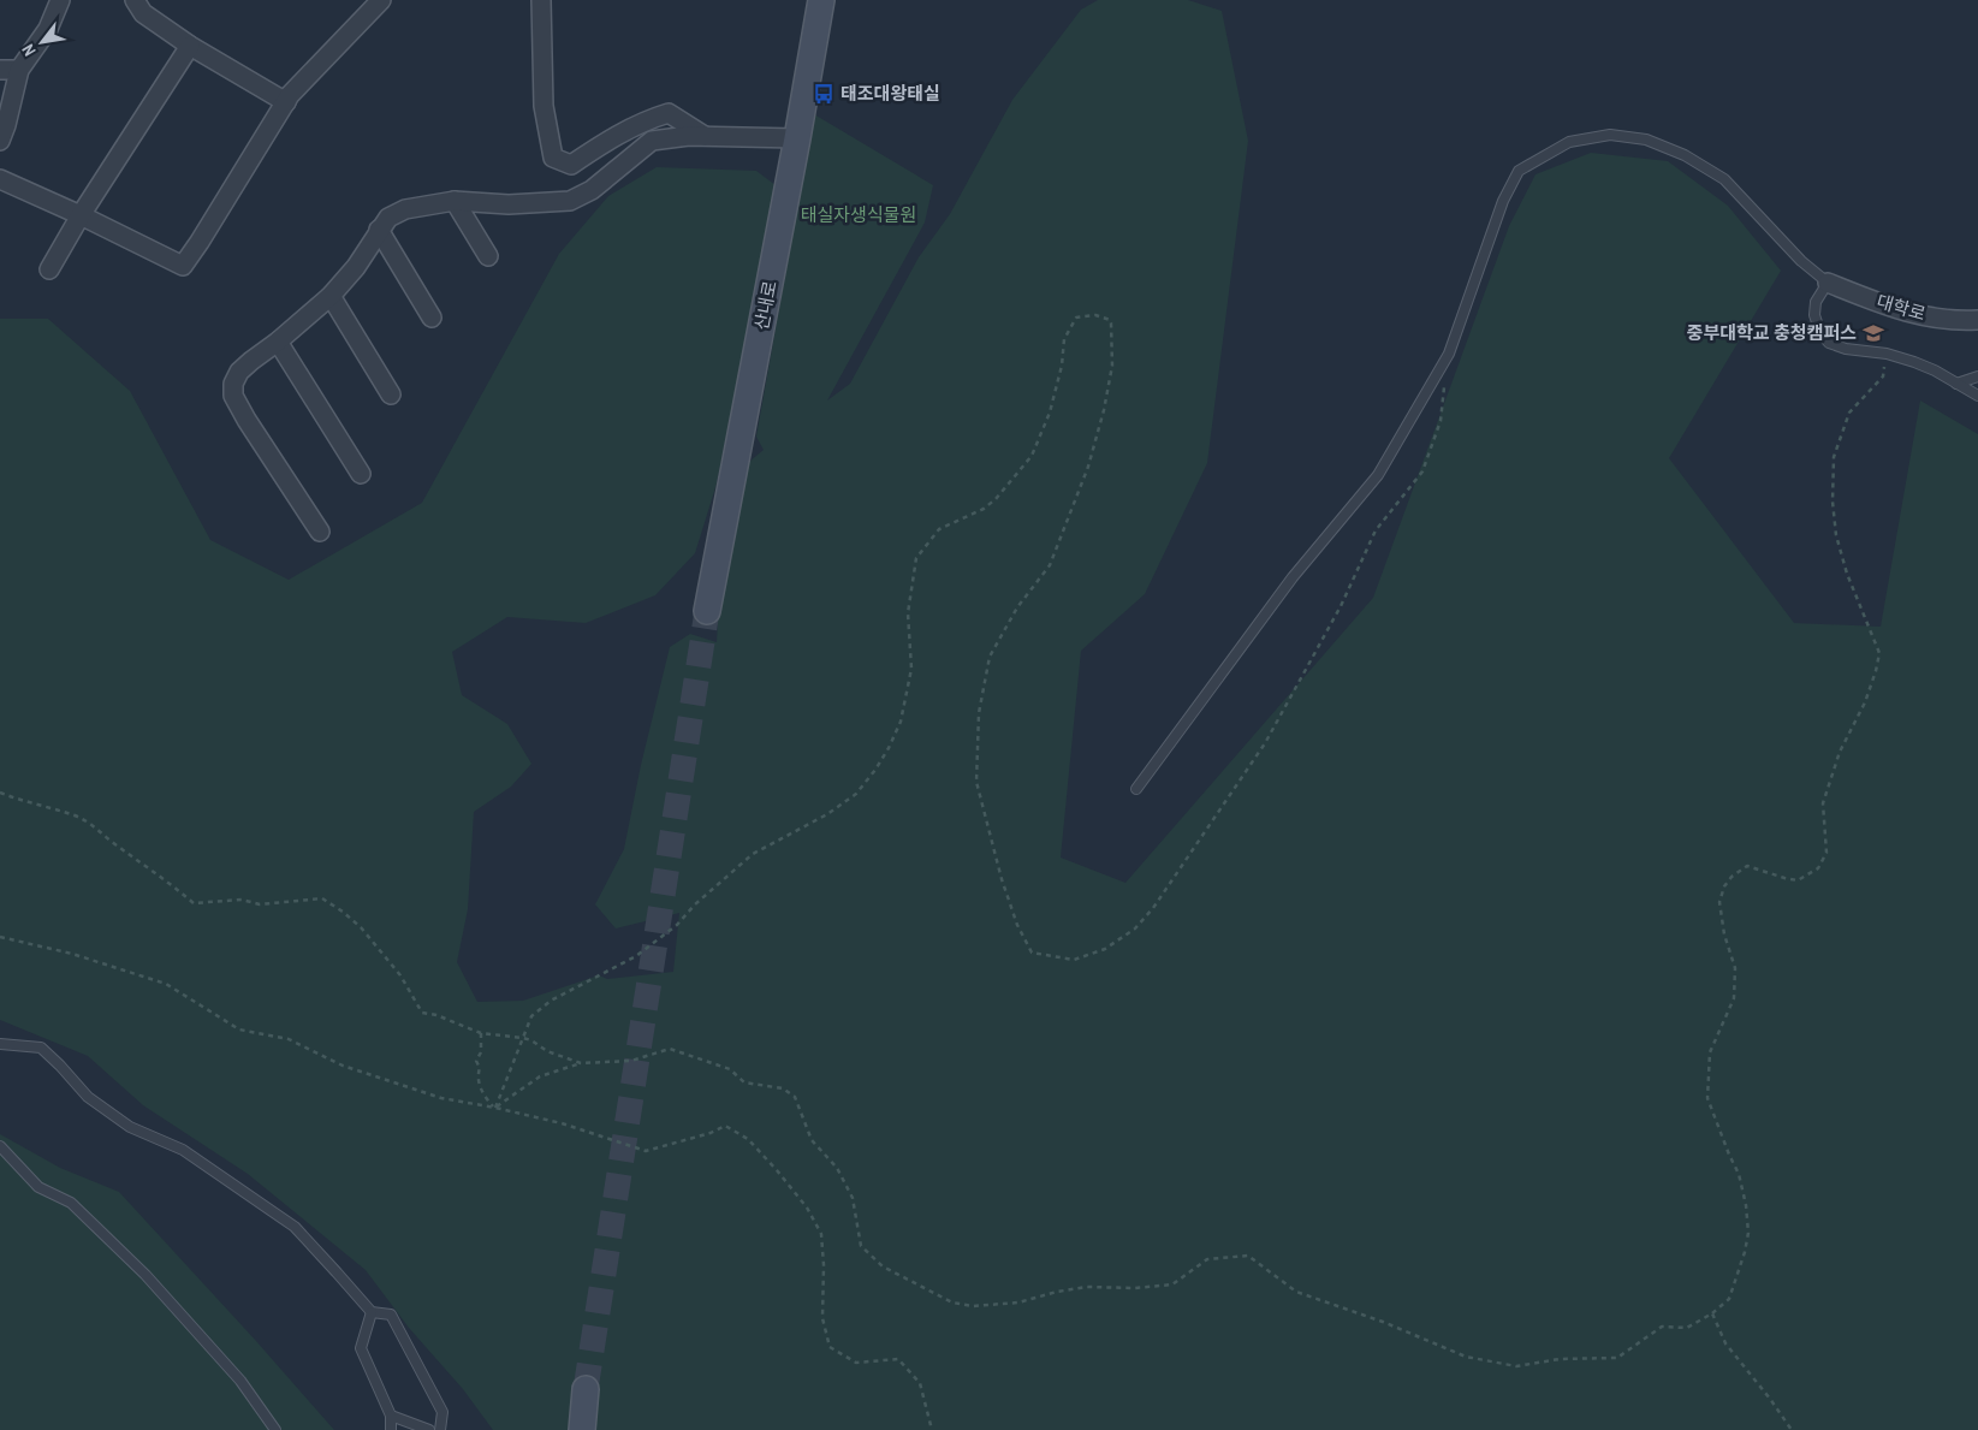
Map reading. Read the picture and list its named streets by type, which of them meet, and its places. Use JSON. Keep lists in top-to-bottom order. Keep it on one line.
{"streets":{"street":["산내로","대학로"]},"parks":["태실자생식물원"],"places":{"bus stop":["태조대왕태실"],"school or university":["중부대학교 충청캠퍼스"]},"north":"bottom left"}
